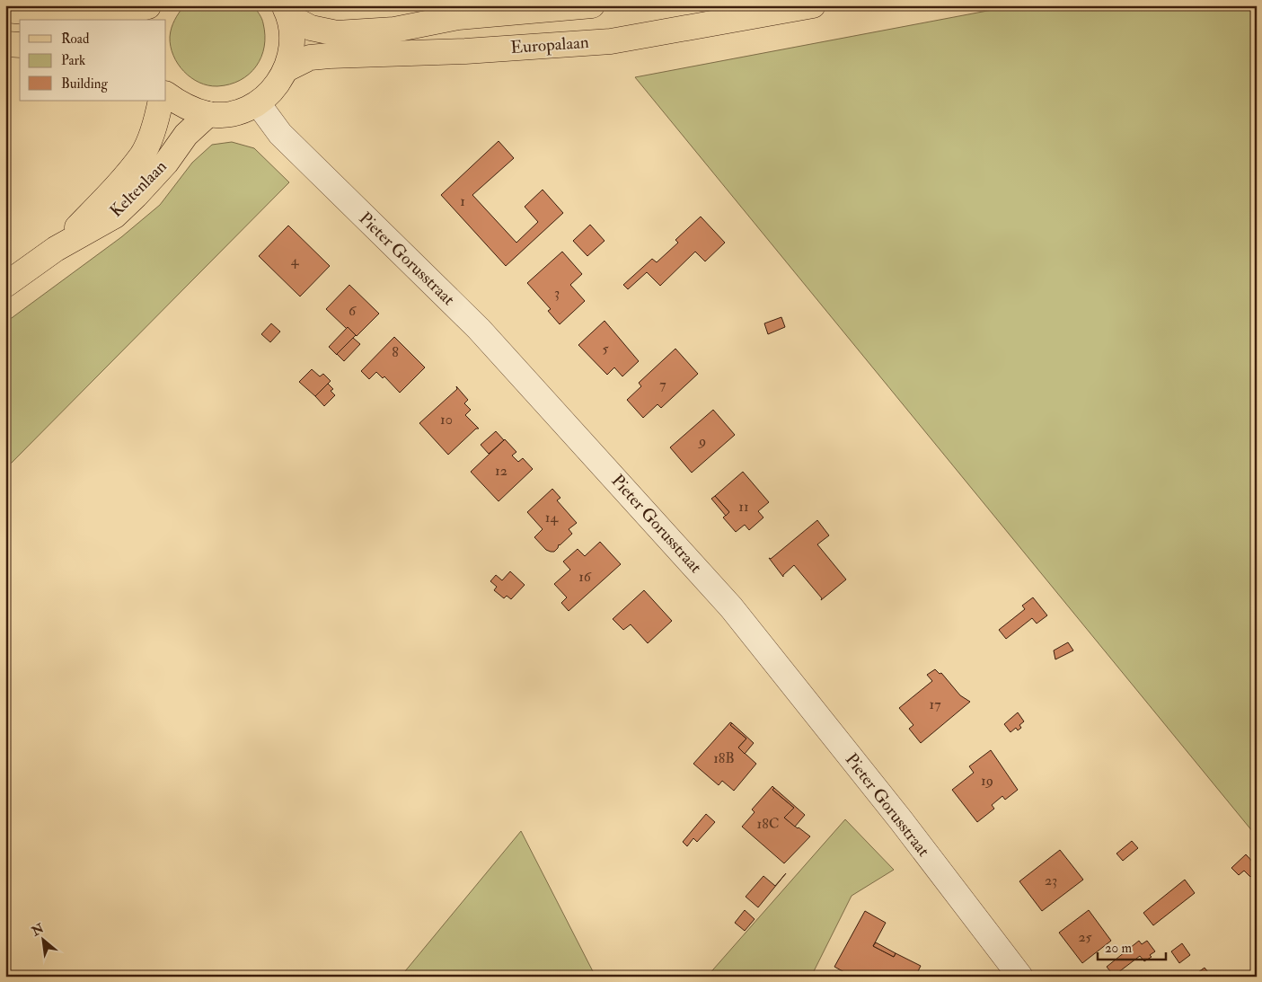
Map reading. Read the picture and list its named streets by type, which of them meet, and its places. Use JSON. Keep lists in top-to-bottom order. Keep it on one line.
{"streets":{"main road":["Europalaan","Keltenlaan"],"street":["Pieter Gorusstraat"]},"crossings":[["Europalaan","Keltenlaan"],["Europalaan","Pieter Gorusstraat"]],"house_numbers":["1","4","3","6","5","8","7","10","9","12","11","14","16","17","18B","19","18C","23","25"],"legend":["Road","Park","Building"],"scale_bar":"20 m","north":"top left"}
